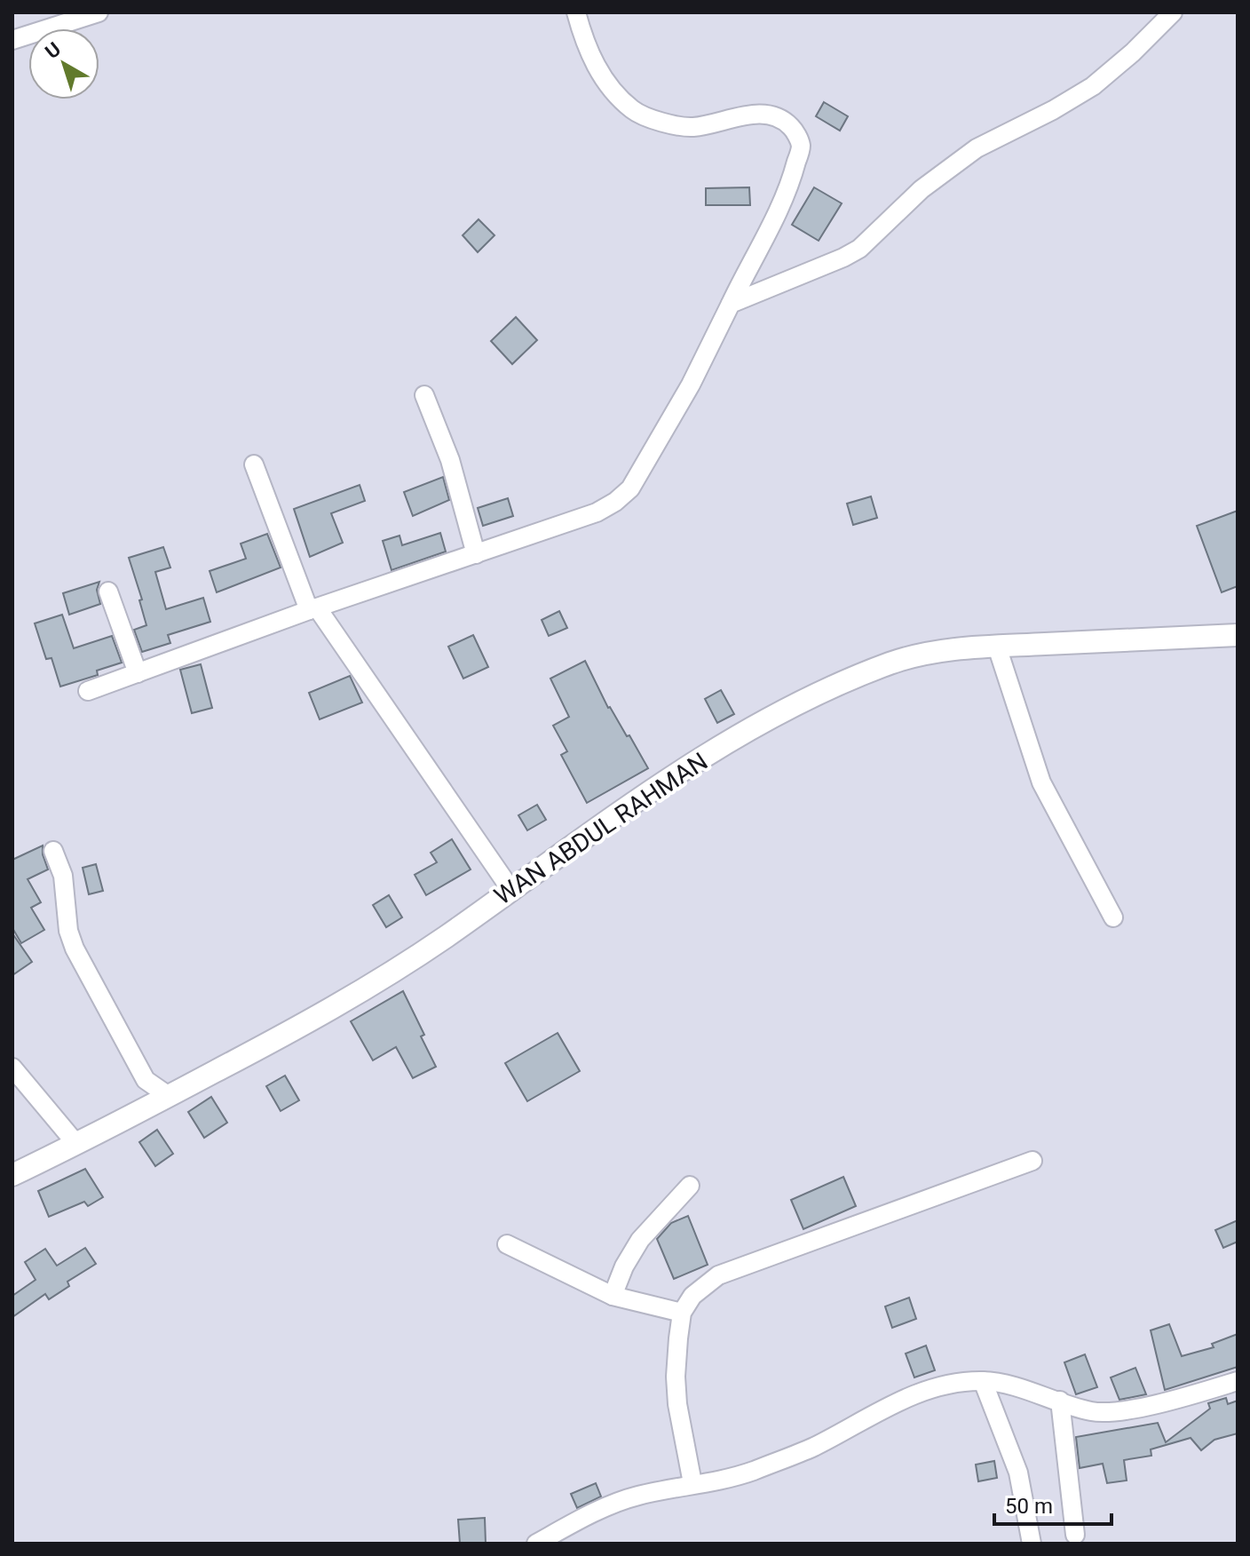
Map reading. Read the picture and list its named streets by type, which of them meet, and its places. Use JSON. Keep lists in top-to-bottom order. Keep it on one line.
{"streets":{"street":["WAN ABDUL RAHMAN"]},"scale_bar":"50 m","north":"top left"}
